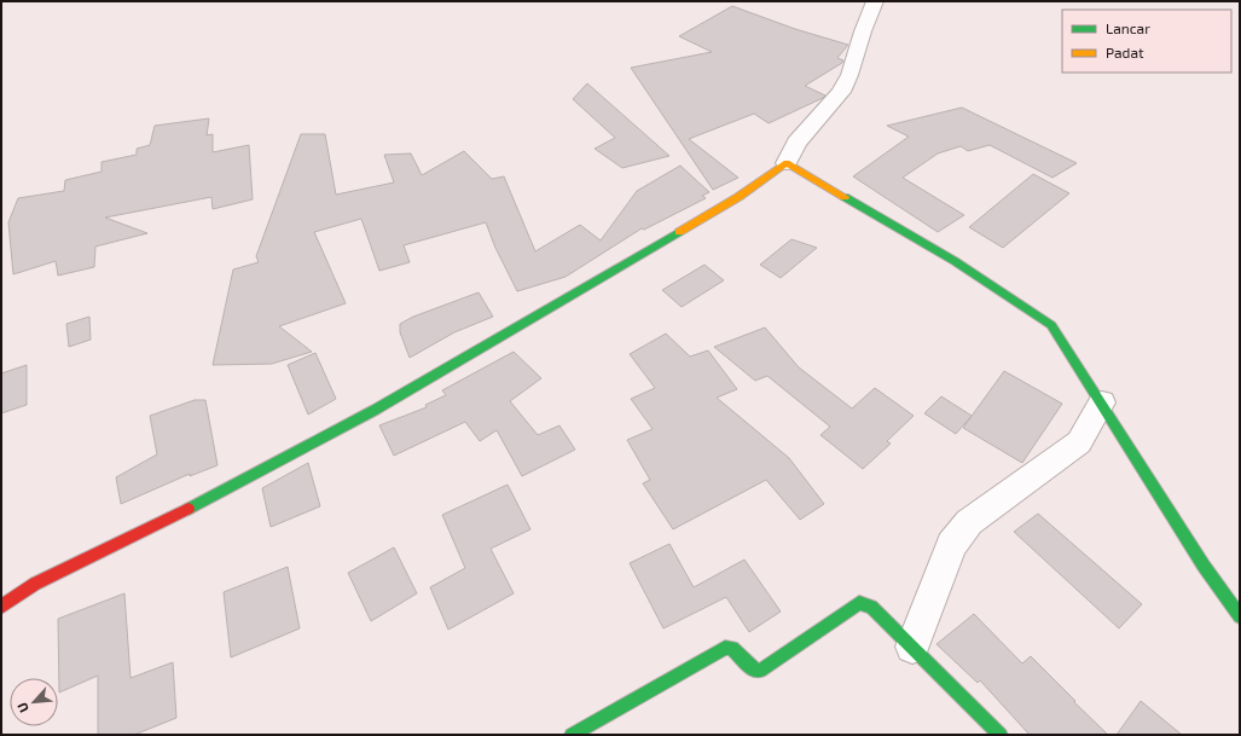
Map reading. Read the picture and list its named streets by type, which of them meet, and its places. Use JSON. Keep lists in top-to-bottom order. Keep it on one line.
{"legend":["Lancar","Padat"],"north":"bottom left"}
